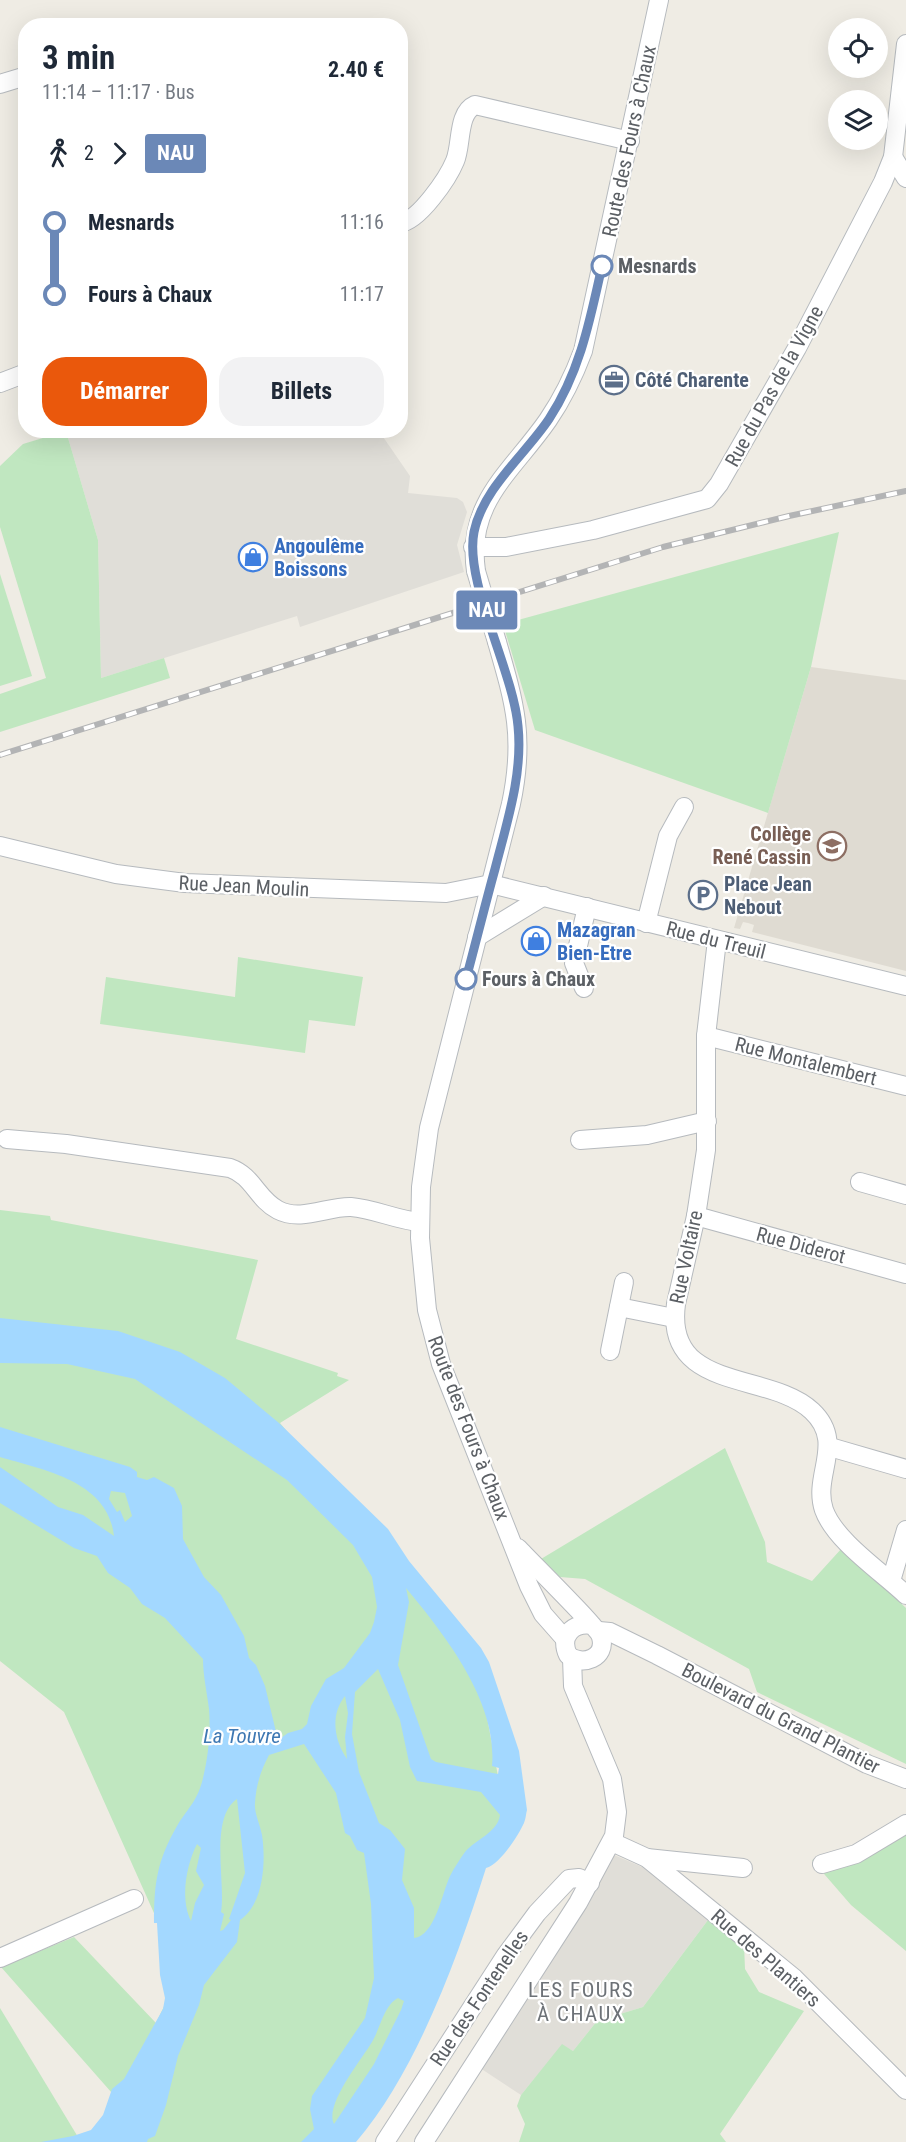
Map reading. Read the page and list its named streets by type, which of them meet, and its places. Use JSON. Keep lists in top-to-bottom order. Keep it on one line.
{"streets":{"street":["Route des Fours à Chaux","Rue du Pas de la Vigne","Rue Jean Moulin","Rue du Treuil","Rue Montalembert","Rue Diderot","Rue Voltaire","Boulevard du Grand Plantier","Rue des Plantiers","Rue des Fontenelles"]},"crossings":[["Route des Fours à Chaux","Rue du Pas de la Vigne"],["Route des Fours à Chaux","Rue Jean Moulin"],["Route des Fours à Chaux","Rue du Treuil"],["Route des Fours à Chaux","Boulevard du Grand Plantier"],["Rue Jean Moulin","Rue du Treuil"],["Rue du Treuil","Rue Voltaire"],["Rue Montalembert","Rue Voltaire"],["Rue Diderot","Rue Voltaire"]],"districts":["LES FOURS À CHAUX"],"water":["La Touvre"],"places":{"other":["Mesnards","Fours à Chaux"],"office":["Côté Charente"],"shop":["Angoulême Boissons","Mazagran Bien-Etre"],"school or university":["Collège René Cassin"],"parking":["Place Jean Nebout"]},"lines":["bus line NAU"],"page":{"on_map":"NAU","heading":["3 min","11:14 – 11:17 · Bus","2.40 €"],"legs":["2","NAU"],"list":[{"name":"Mesnards","value":"11:16"},{"name":"Fours à Chaux","value":"11:17"}],"buttons":["Démarrer","Billets"]}}
